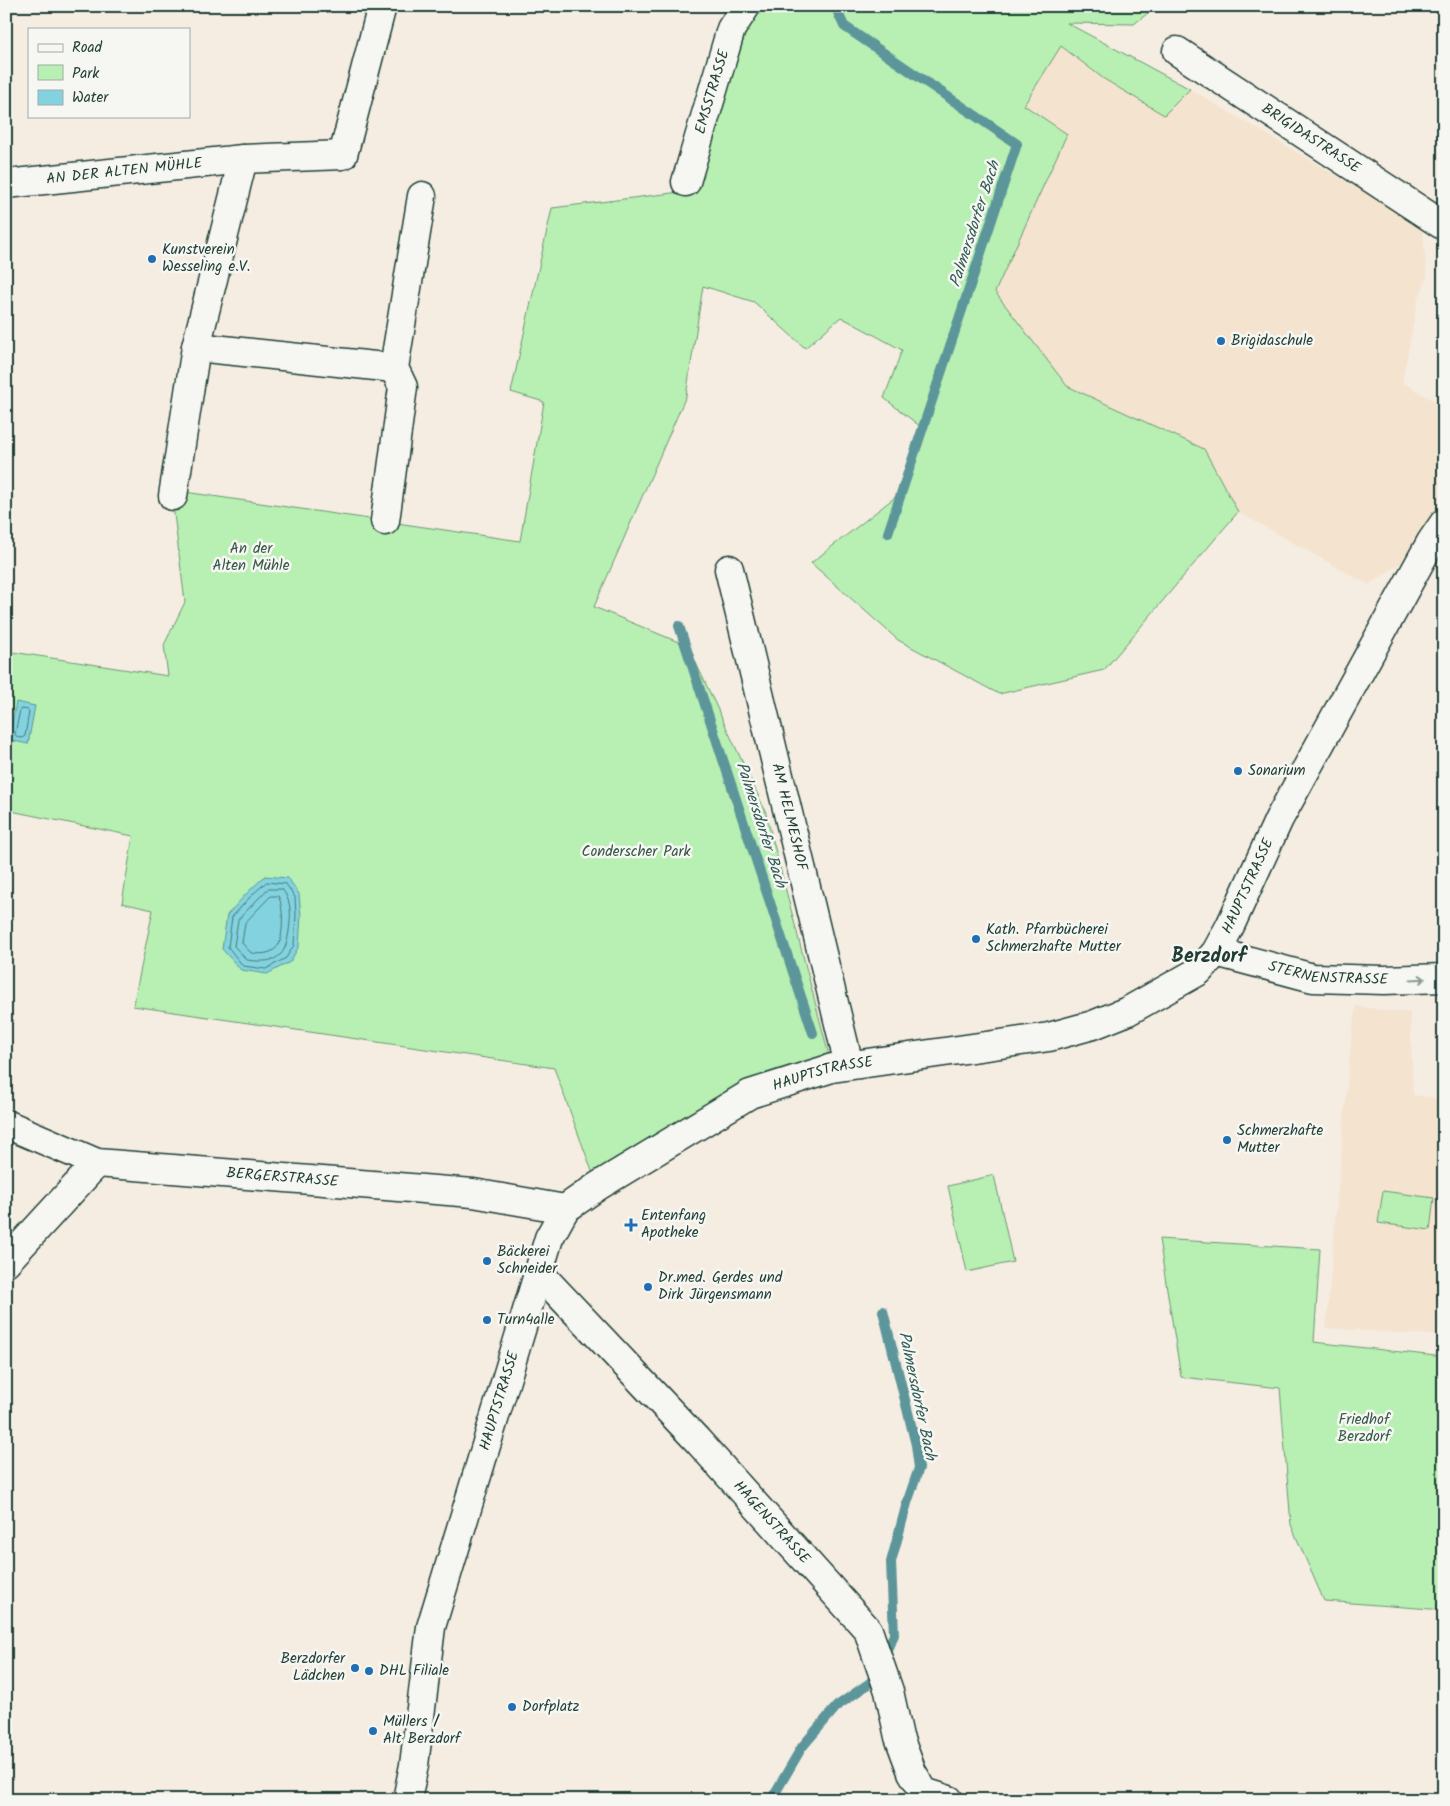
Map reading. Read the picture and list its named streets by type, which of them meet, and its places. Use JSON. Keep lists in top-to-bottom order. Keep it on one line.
{"streets":{"street":["EMSSTRASSE","BRIGIDASTRASSE","AN DER ALTEN MÜHLE","AM HELMESHOF","HAUPTSTRASSE","STERNENSTRASSE","BERGERSTRASSE","HAGENSTRASSE"]},"crossings":[["AM HELMESHOF","HAUPTSTRASSE"],["HAUPTSTRASSE","STERNENSTRASSE"],["HAUPTSTRASSE","BERGERSTRASSE"],["HAUPTSTRASSE","HAGENSTRASSE"]],"one_way":["STERNENSTRASSE"],"districts":["Berzdorf"],"water":["Palmersdorfer Bach"],"parks":["An der Alten Mühle","Conderscher Park","Friedhof Berzdorf"],"places":{"other":["Kunstverein Wesseling e.V.","Brigidaschule","Sonarium","Kath. Pfarrbücherei Schmerzhafte Mutter","Schmerzhafte Mutter","Bäckerei Schneider","Dr.med. Gerdes und Dirk Jürgensmann","Turn4alle","Berzdorfer Lädchen","DHL Filiale","Dorfplatz","Müllers / Alt Berzdorf"],"health":["Entenfang Apotheke"]},"legend":["Road","Park","Water"]}
